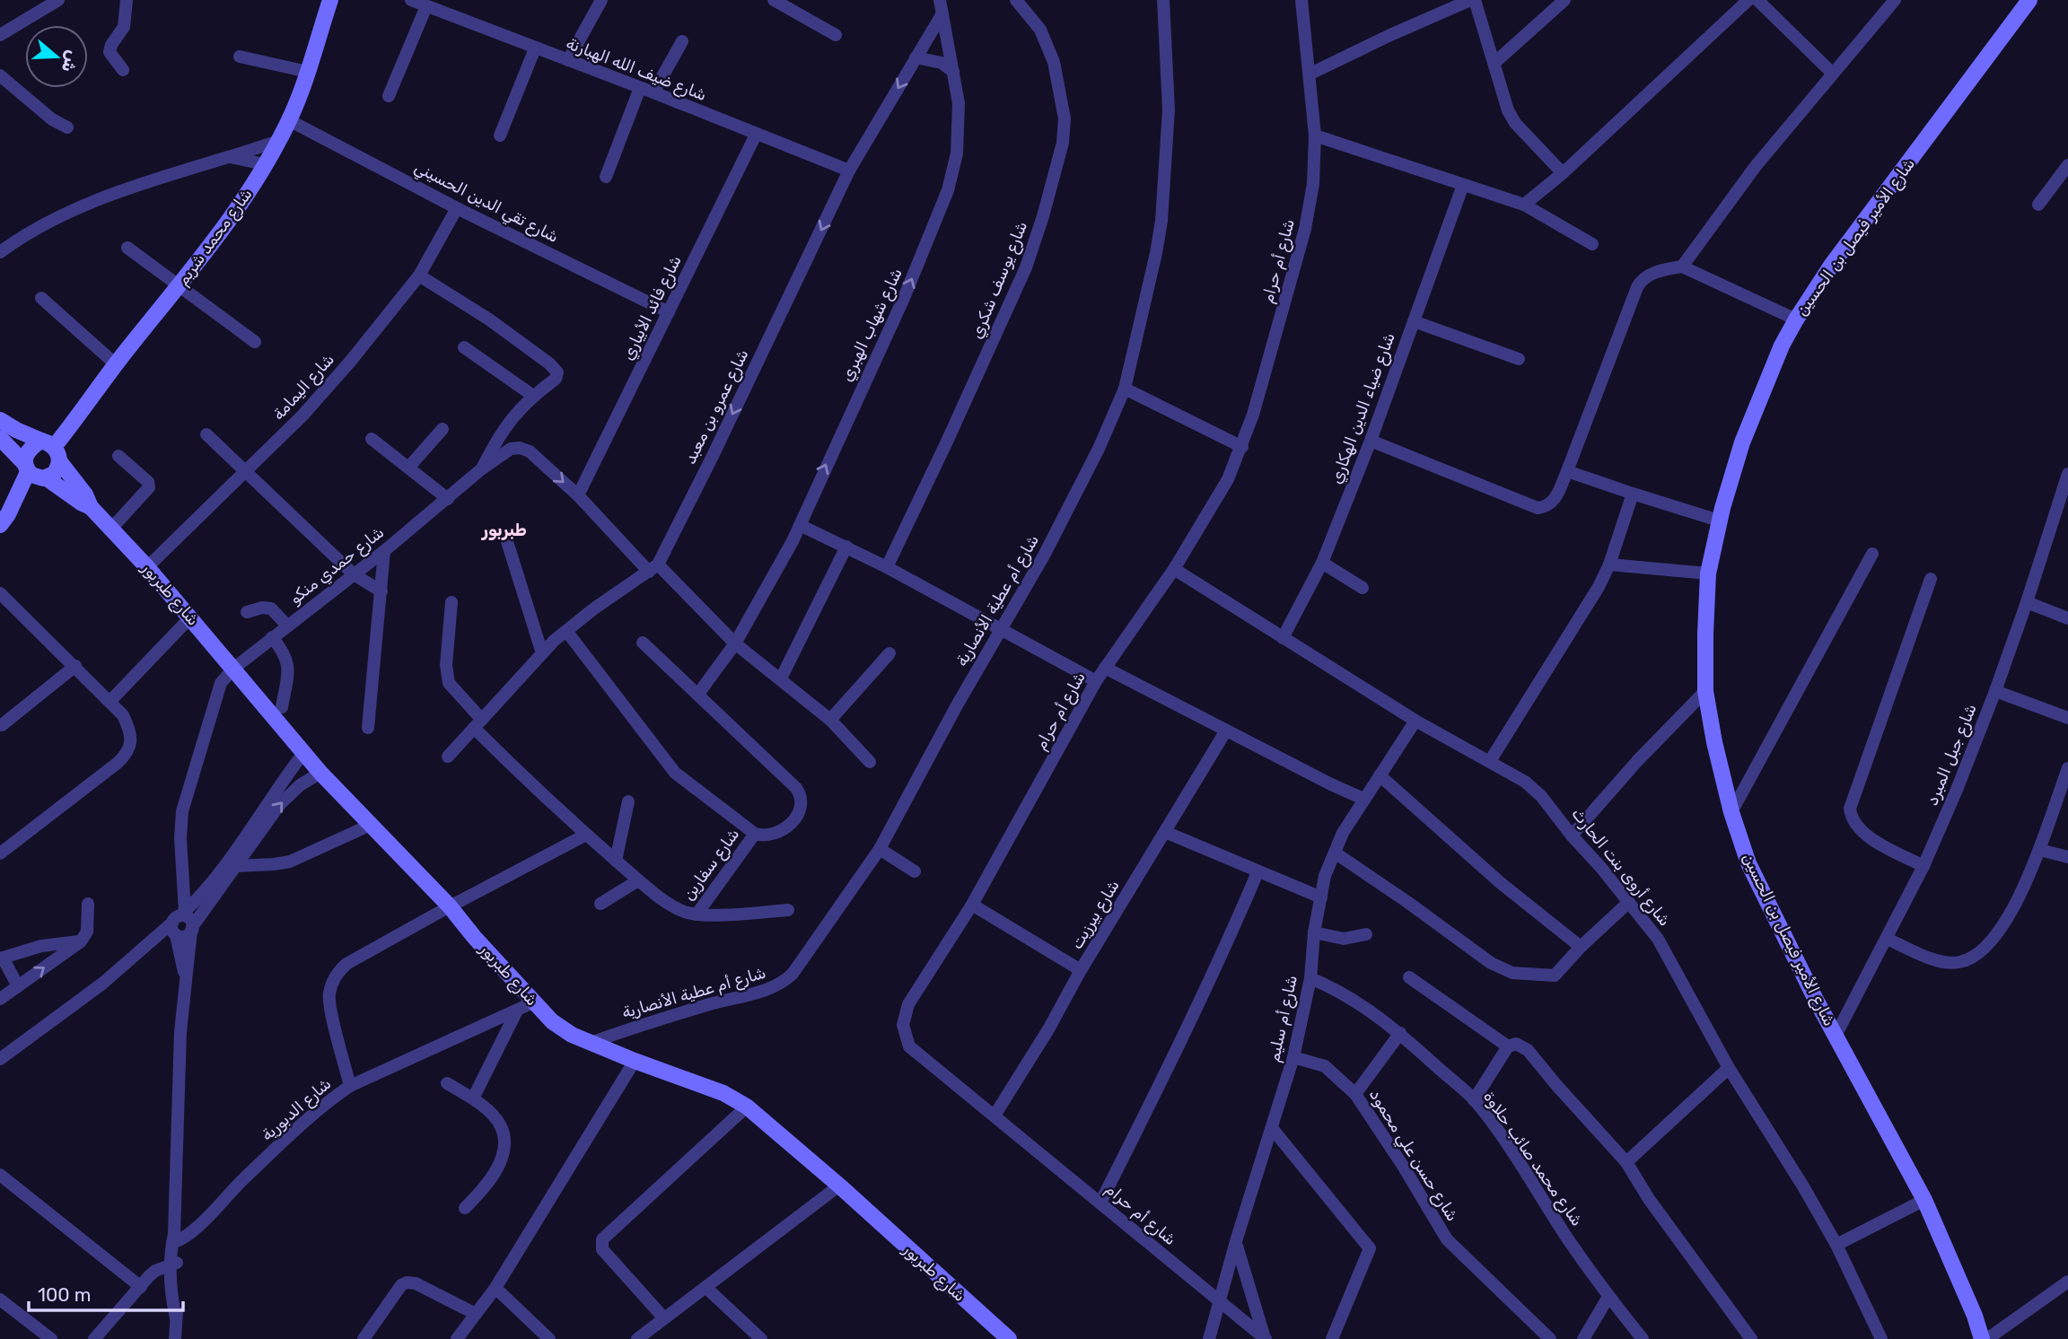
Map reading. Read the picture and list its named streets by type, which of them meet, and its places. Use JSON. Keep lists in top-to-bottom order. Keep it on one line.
{"streets":{"street":["شارع ضيف الله الهبارنة","شارع تقي الدين الحسيني","شارع محمد شريم","شارع الأمير فيصل بن الحسين","شارع أم حرام","شارع يوسف شكري","شارع فائد الأبياري","شارع شهاب الهبري","شارع اليمامة","شارع عمرو بن معبد","شارع ضياء الدين الهكاري","شارع حمدي منكو","شارع طبربور","شارع أم عطية الأنصارية","شارع جبل المبرد","شارع سفارين","شارع أروى بنت الحارث","شارع بيرزيت","شارع أم سليم","شارع الدبورية","شارع حسن علي محمود","شارع محمد صائب حلاوة"]},"crossings":[["شارع ضيف الله الهبارنة","شارع فائد الأبياري"],["شارع ضيف الله الهبارنة","شارع عمرو بن معبد"],["شارع تقي الدين الحسيني","شارع محمد شريم"],["شارع تقي الدين الحسيني","شارع فائد الأبياري"],["شارع تقي الدين الحسيني","شارع اليمامة"],["شارع محمد شريم","شارع طبربور"],["شارع الأمير فيصل بن الحسين","شارع جبل المبرد"],["شارع أم حرام","شارع أروى بنت الحارث"],["شارع أم حرام","شارع بيرزيت"],["شارع أم حرام","شارع أم سليم"],["شارع فائد الأبياري","شارع حمدي منكو"],["شارع شهاب الهبري","شارع عمرو بن معبد"],["شارع شهاب الهبري","شارع حمدي منكو"],["شارع اليمامة","شارع طبربور"],["شارع عمرو بن معبد","شارع حمدي منكو"],["شارع عمرو بن معبد","شارع سفارين"],["شارع ضياء الدين الهكاري","شارع أروى بنت الحارث"],["شارع حمدي منكو","شارع طبربور"],["شارع طبربور","شارع أم عطية الأنصارية"],["شارع طبربور","شارع الدبورية"],["شارع أروى بنت الحارث","شارع أم سليم"],["شارع أم سليم","شارع حسن علي محمود"],["شارع أم سليم","شارع محمد صائب حلاوة"]],"one_way":["شارع شهاب الهبري","شارع عمرو بن معبد"],"districts":["طبربور"],"scale_bar":"100 m","north":"right"}
